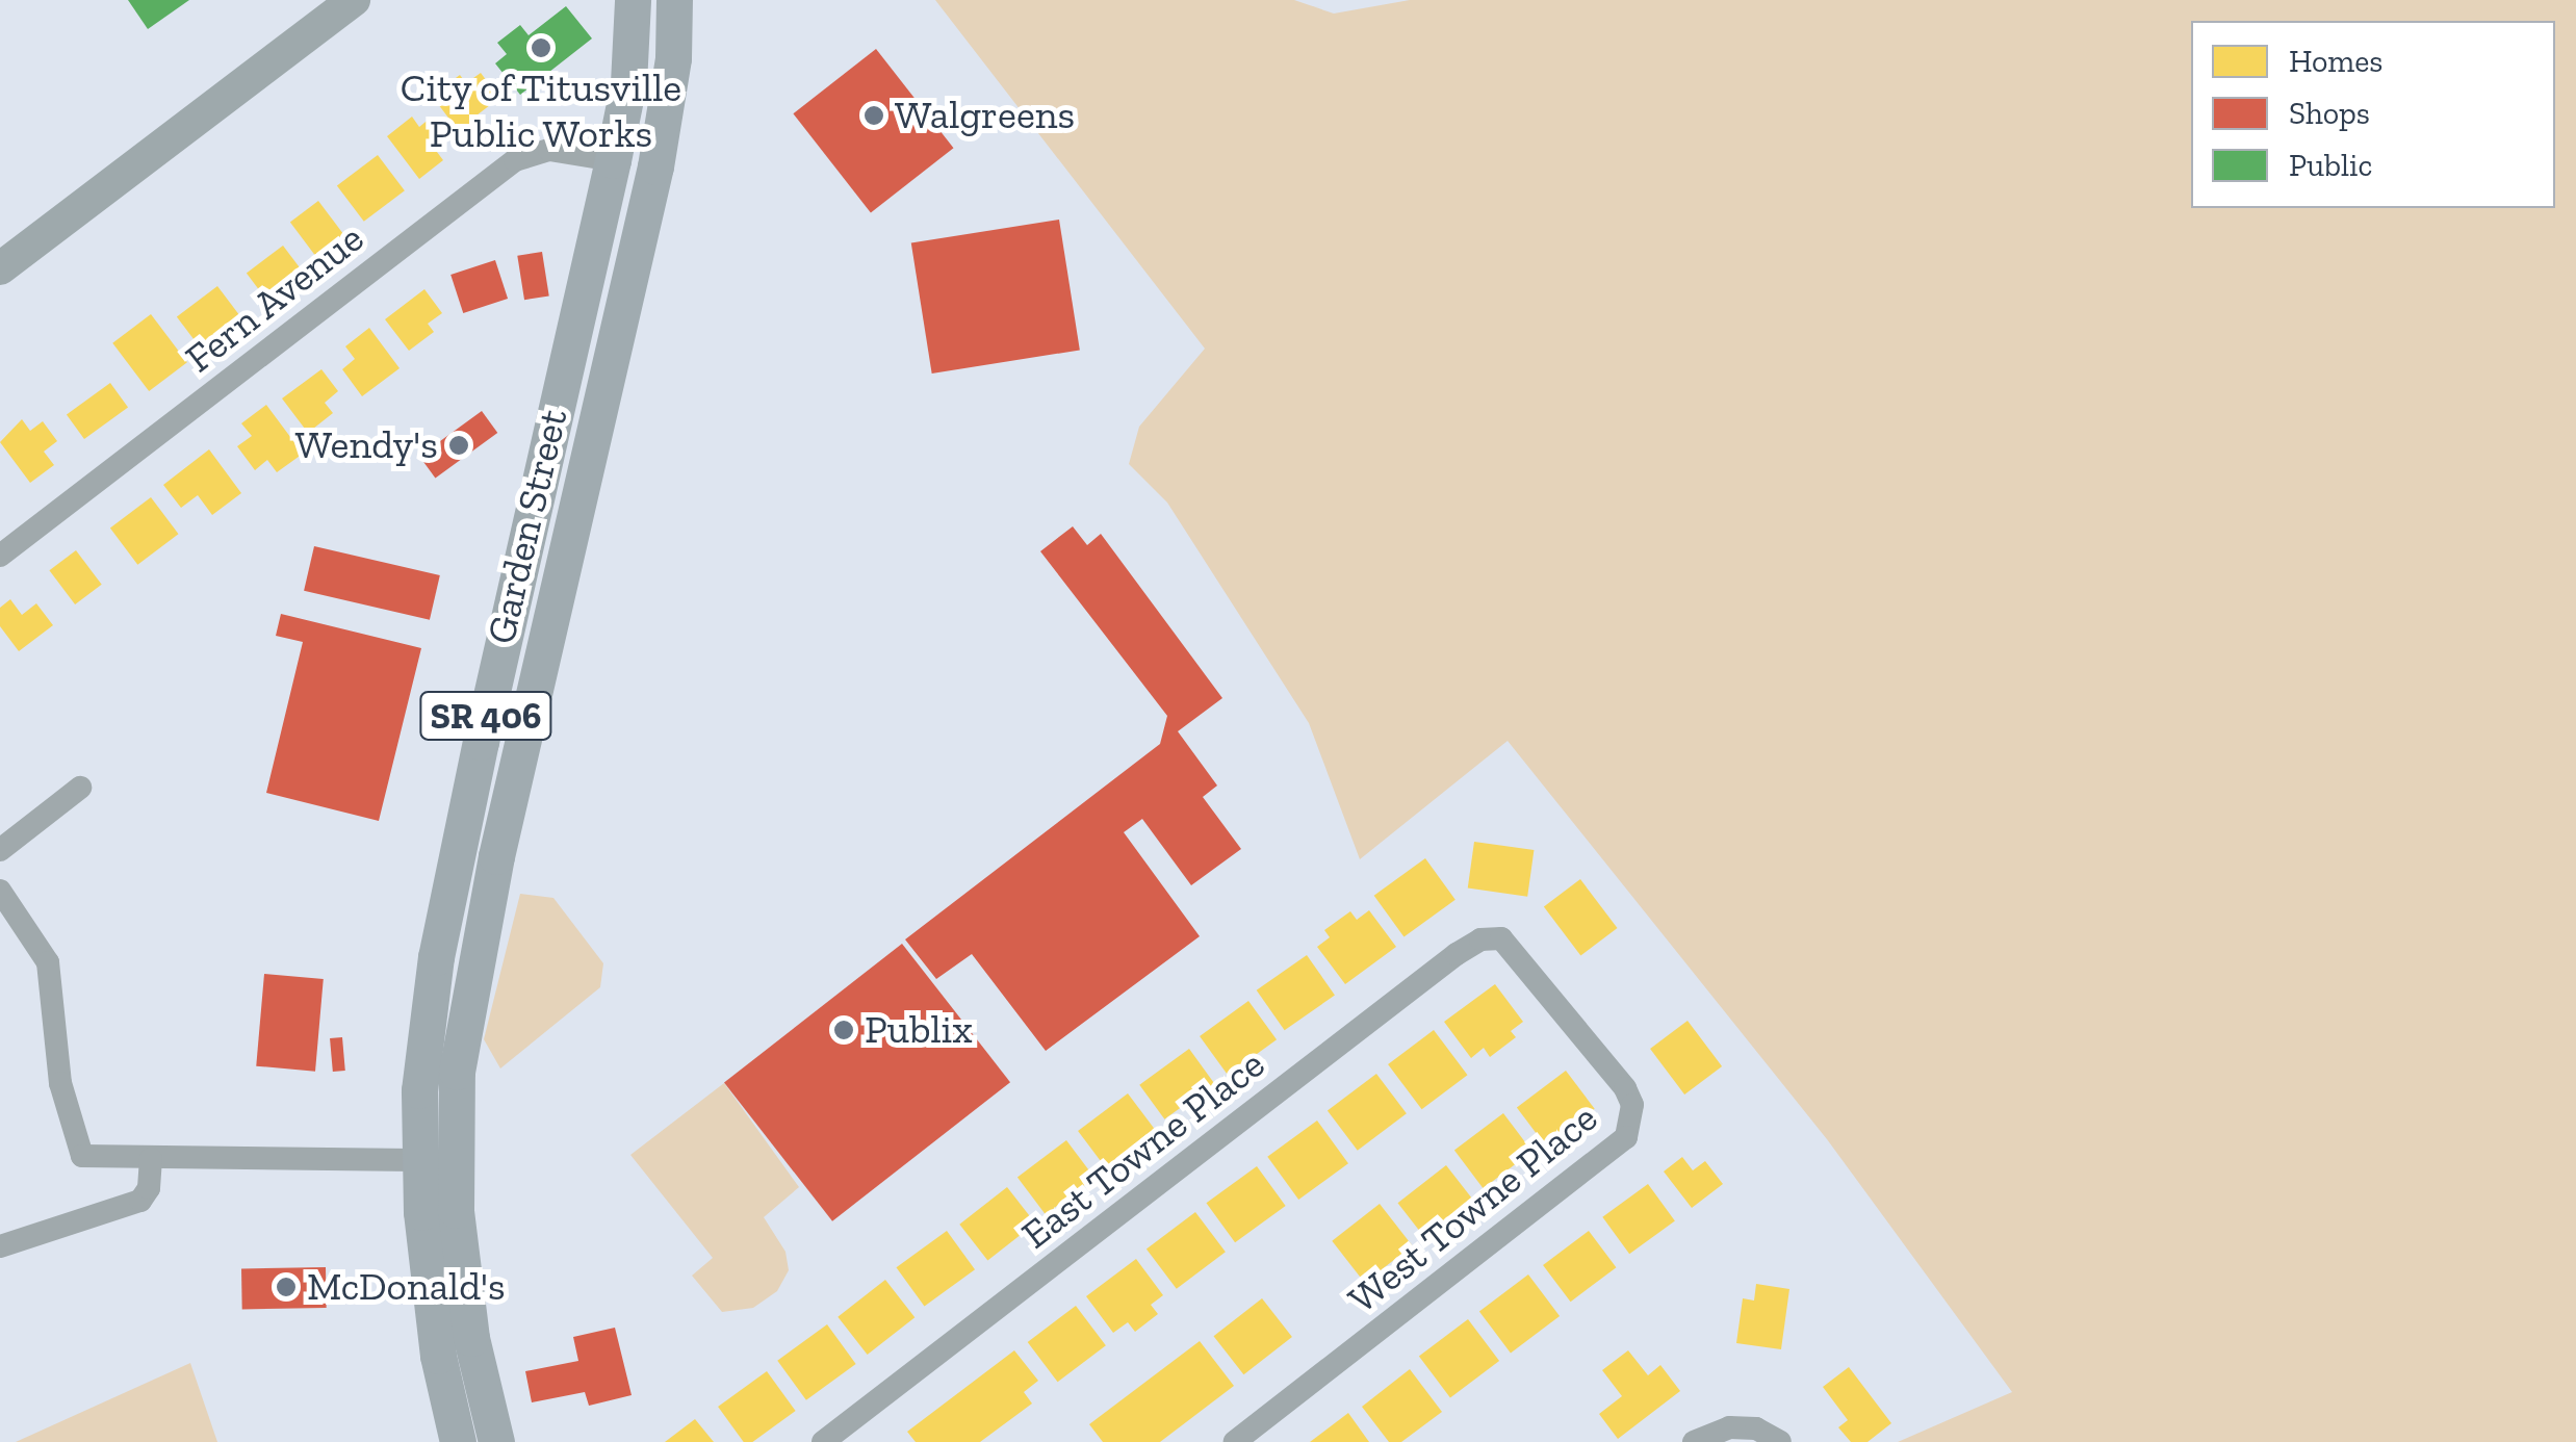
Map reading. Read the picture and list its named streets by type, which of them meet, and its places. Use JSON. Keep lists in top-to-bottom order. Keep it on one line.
{"streets":{"main road":["Garden Street","SR 406"],"street":["Fern Avenue","East Towne Place","West Towne Place"]},"crossings":[["Fern Avenue","Garden Street"],["East Towne Place","West Towne Place"]],"places":["City of Titusville Public Works","Walgreens","Wendy's","Publix","McDonald's"],"legend":["Homes","Shops","Public"]}
